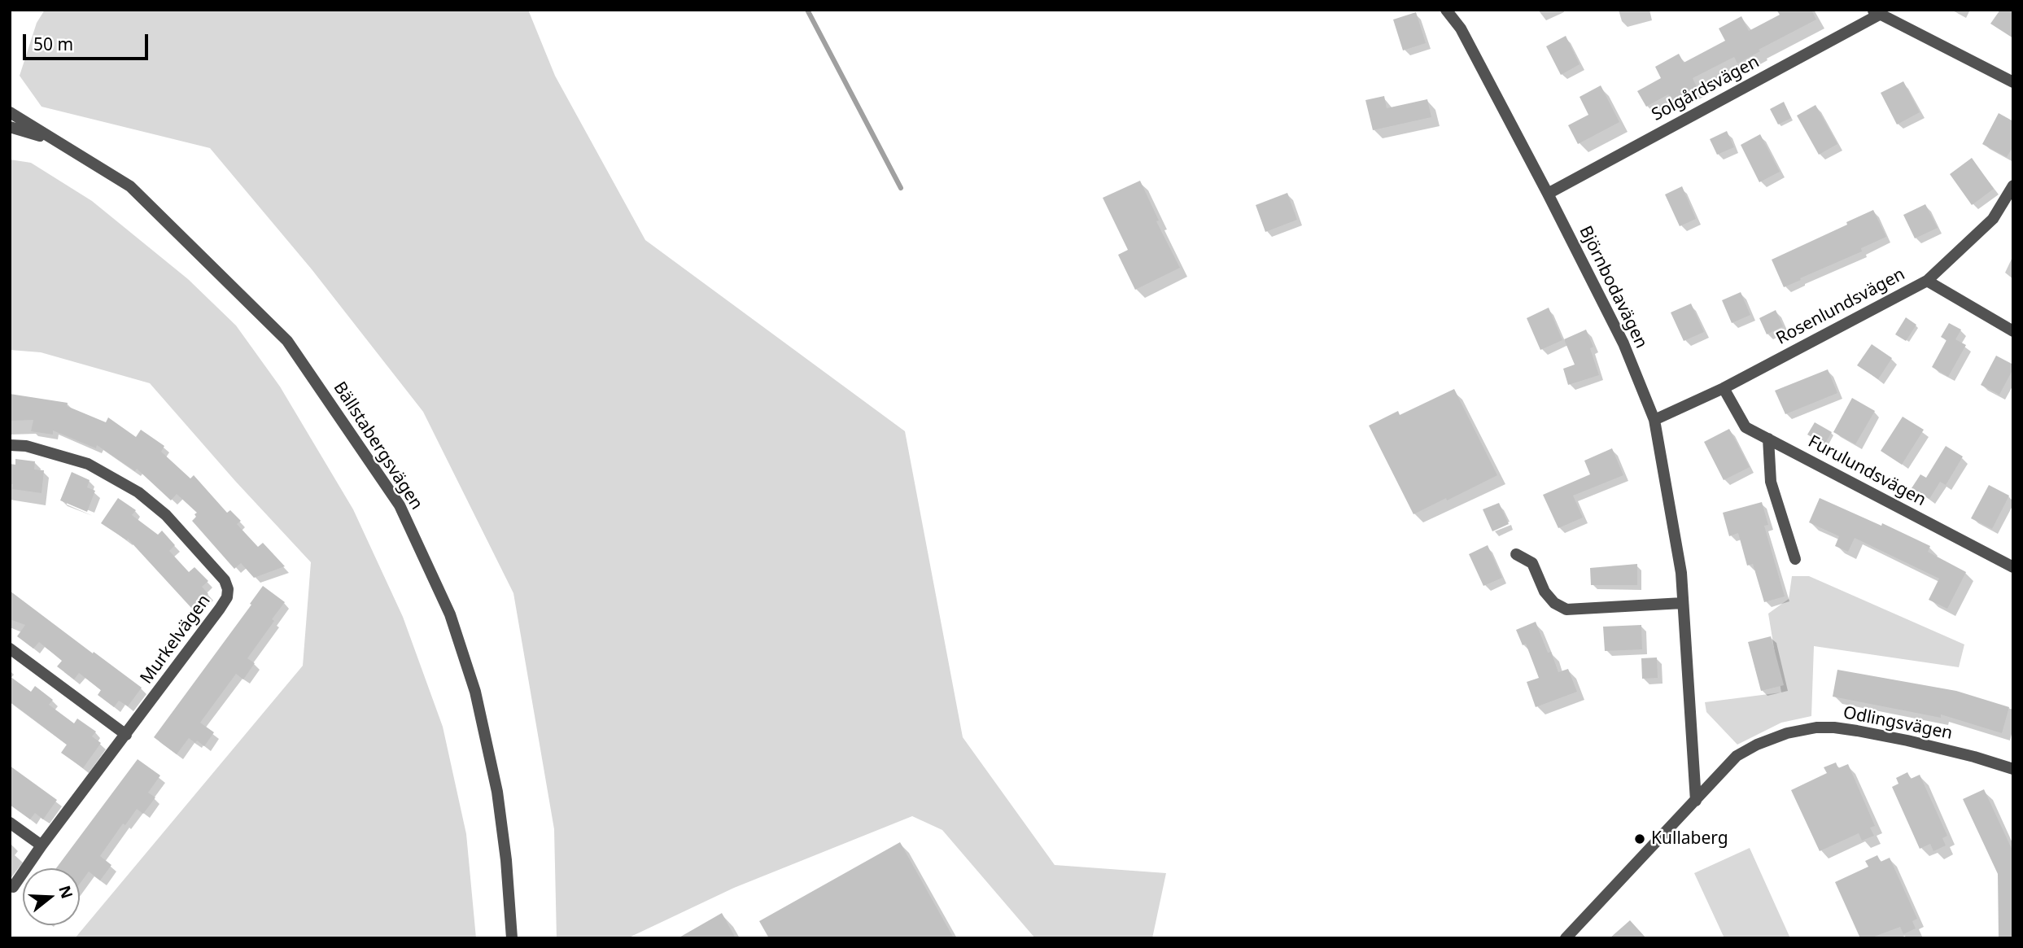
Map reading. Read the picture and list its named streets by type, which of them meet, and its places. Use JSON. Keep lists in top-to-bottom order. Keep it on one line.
{"streets":{"street":["Solgårdsvägen","Björnbodavägen","Rosenlundsvägen","Bällstabergsvägen","Furulundsvägen","Murkelvägen","Odlingsvägen"]},"crossings":[["Solgårdsvägen","Björnbodavägen"],["Björnbodavägen","Rosenlundsvägen"],["Björnbodavägen","Odlingsvägen"],["Rosenlundsvägen","Furulundsvägen"]],"places":["Kullaberg"],"scale_bar":"50 m","north":"right"}
